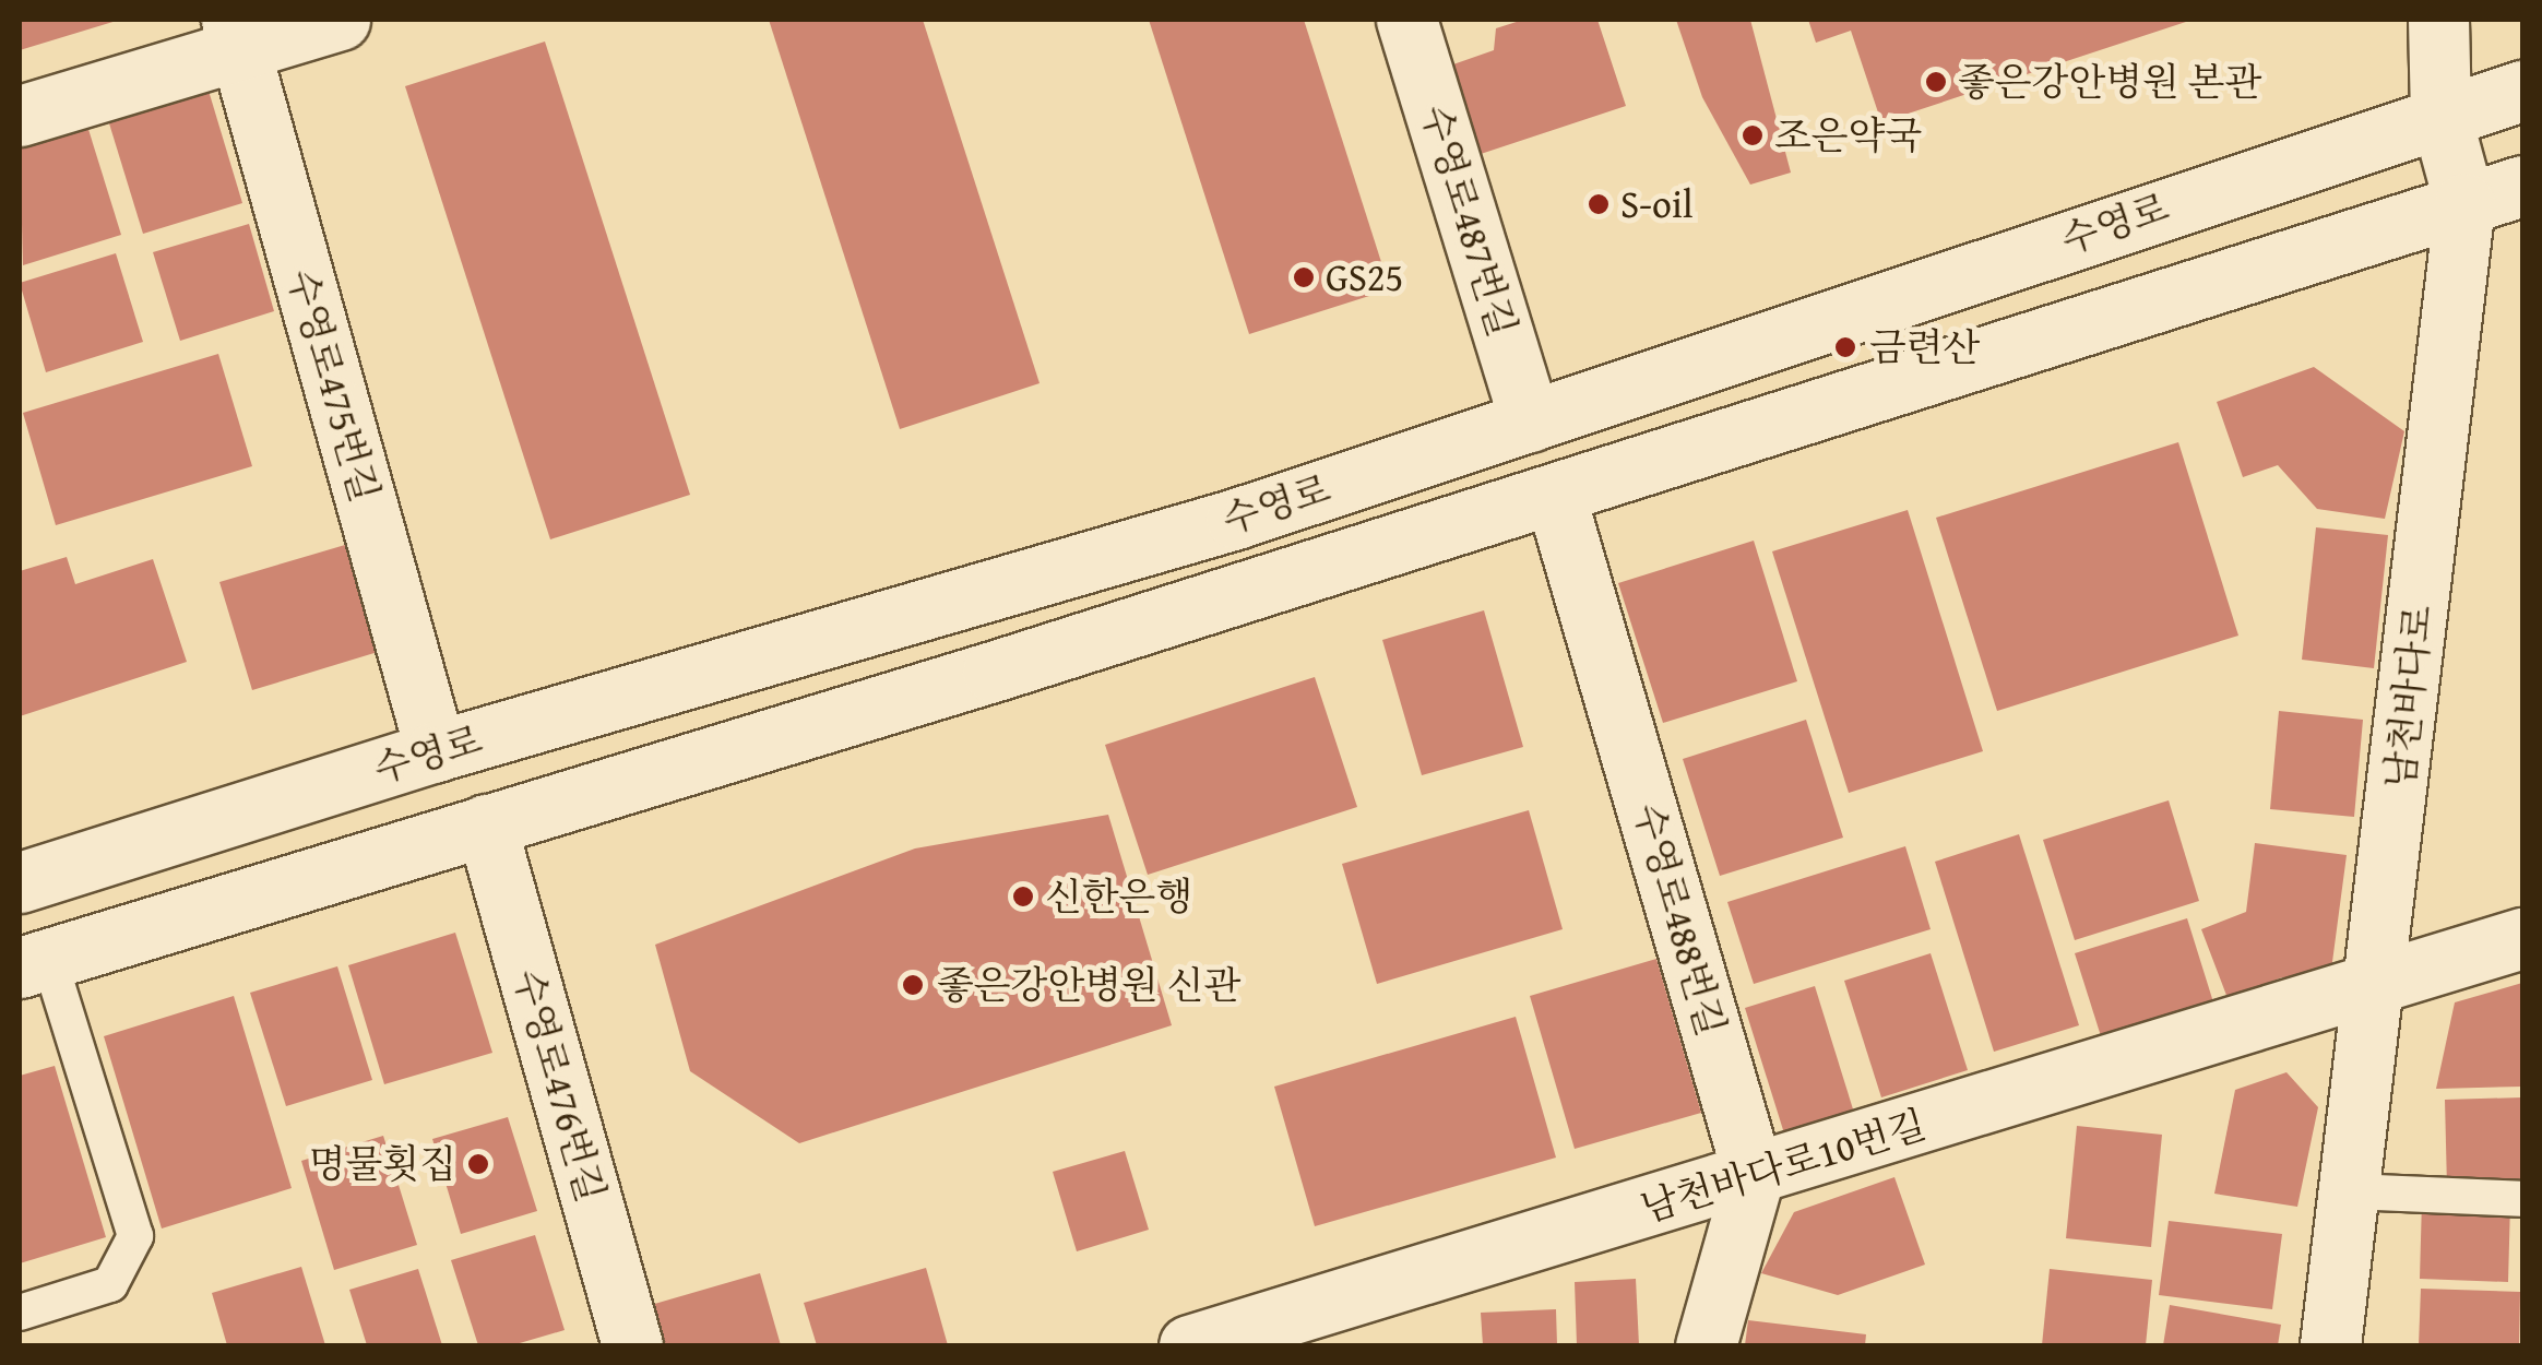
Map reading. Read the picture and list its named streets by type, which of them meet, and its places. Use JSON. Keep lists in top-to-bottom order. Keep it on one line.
{"streets":{"main road":["수영로487번길","수영로","수영로475번길","남천바다로","수영로488번길","수영로476번길","남천바다로10번길"]},"crossings":[["수영로487번길","수영로"],["수영로","수영로475번길"],["수영로","남천바다로"],["수영로","수영로488번길"],["수영로","수영로476번길"],["남천바다로","남천바다로10번길"],["수영로488번길","남천바다로10번길"]],"places":["좋은강안병원 본관","조은약국","S-oil","GS25","금련산","신한은행","좋은강안병원 신관","명물횟집"]}
